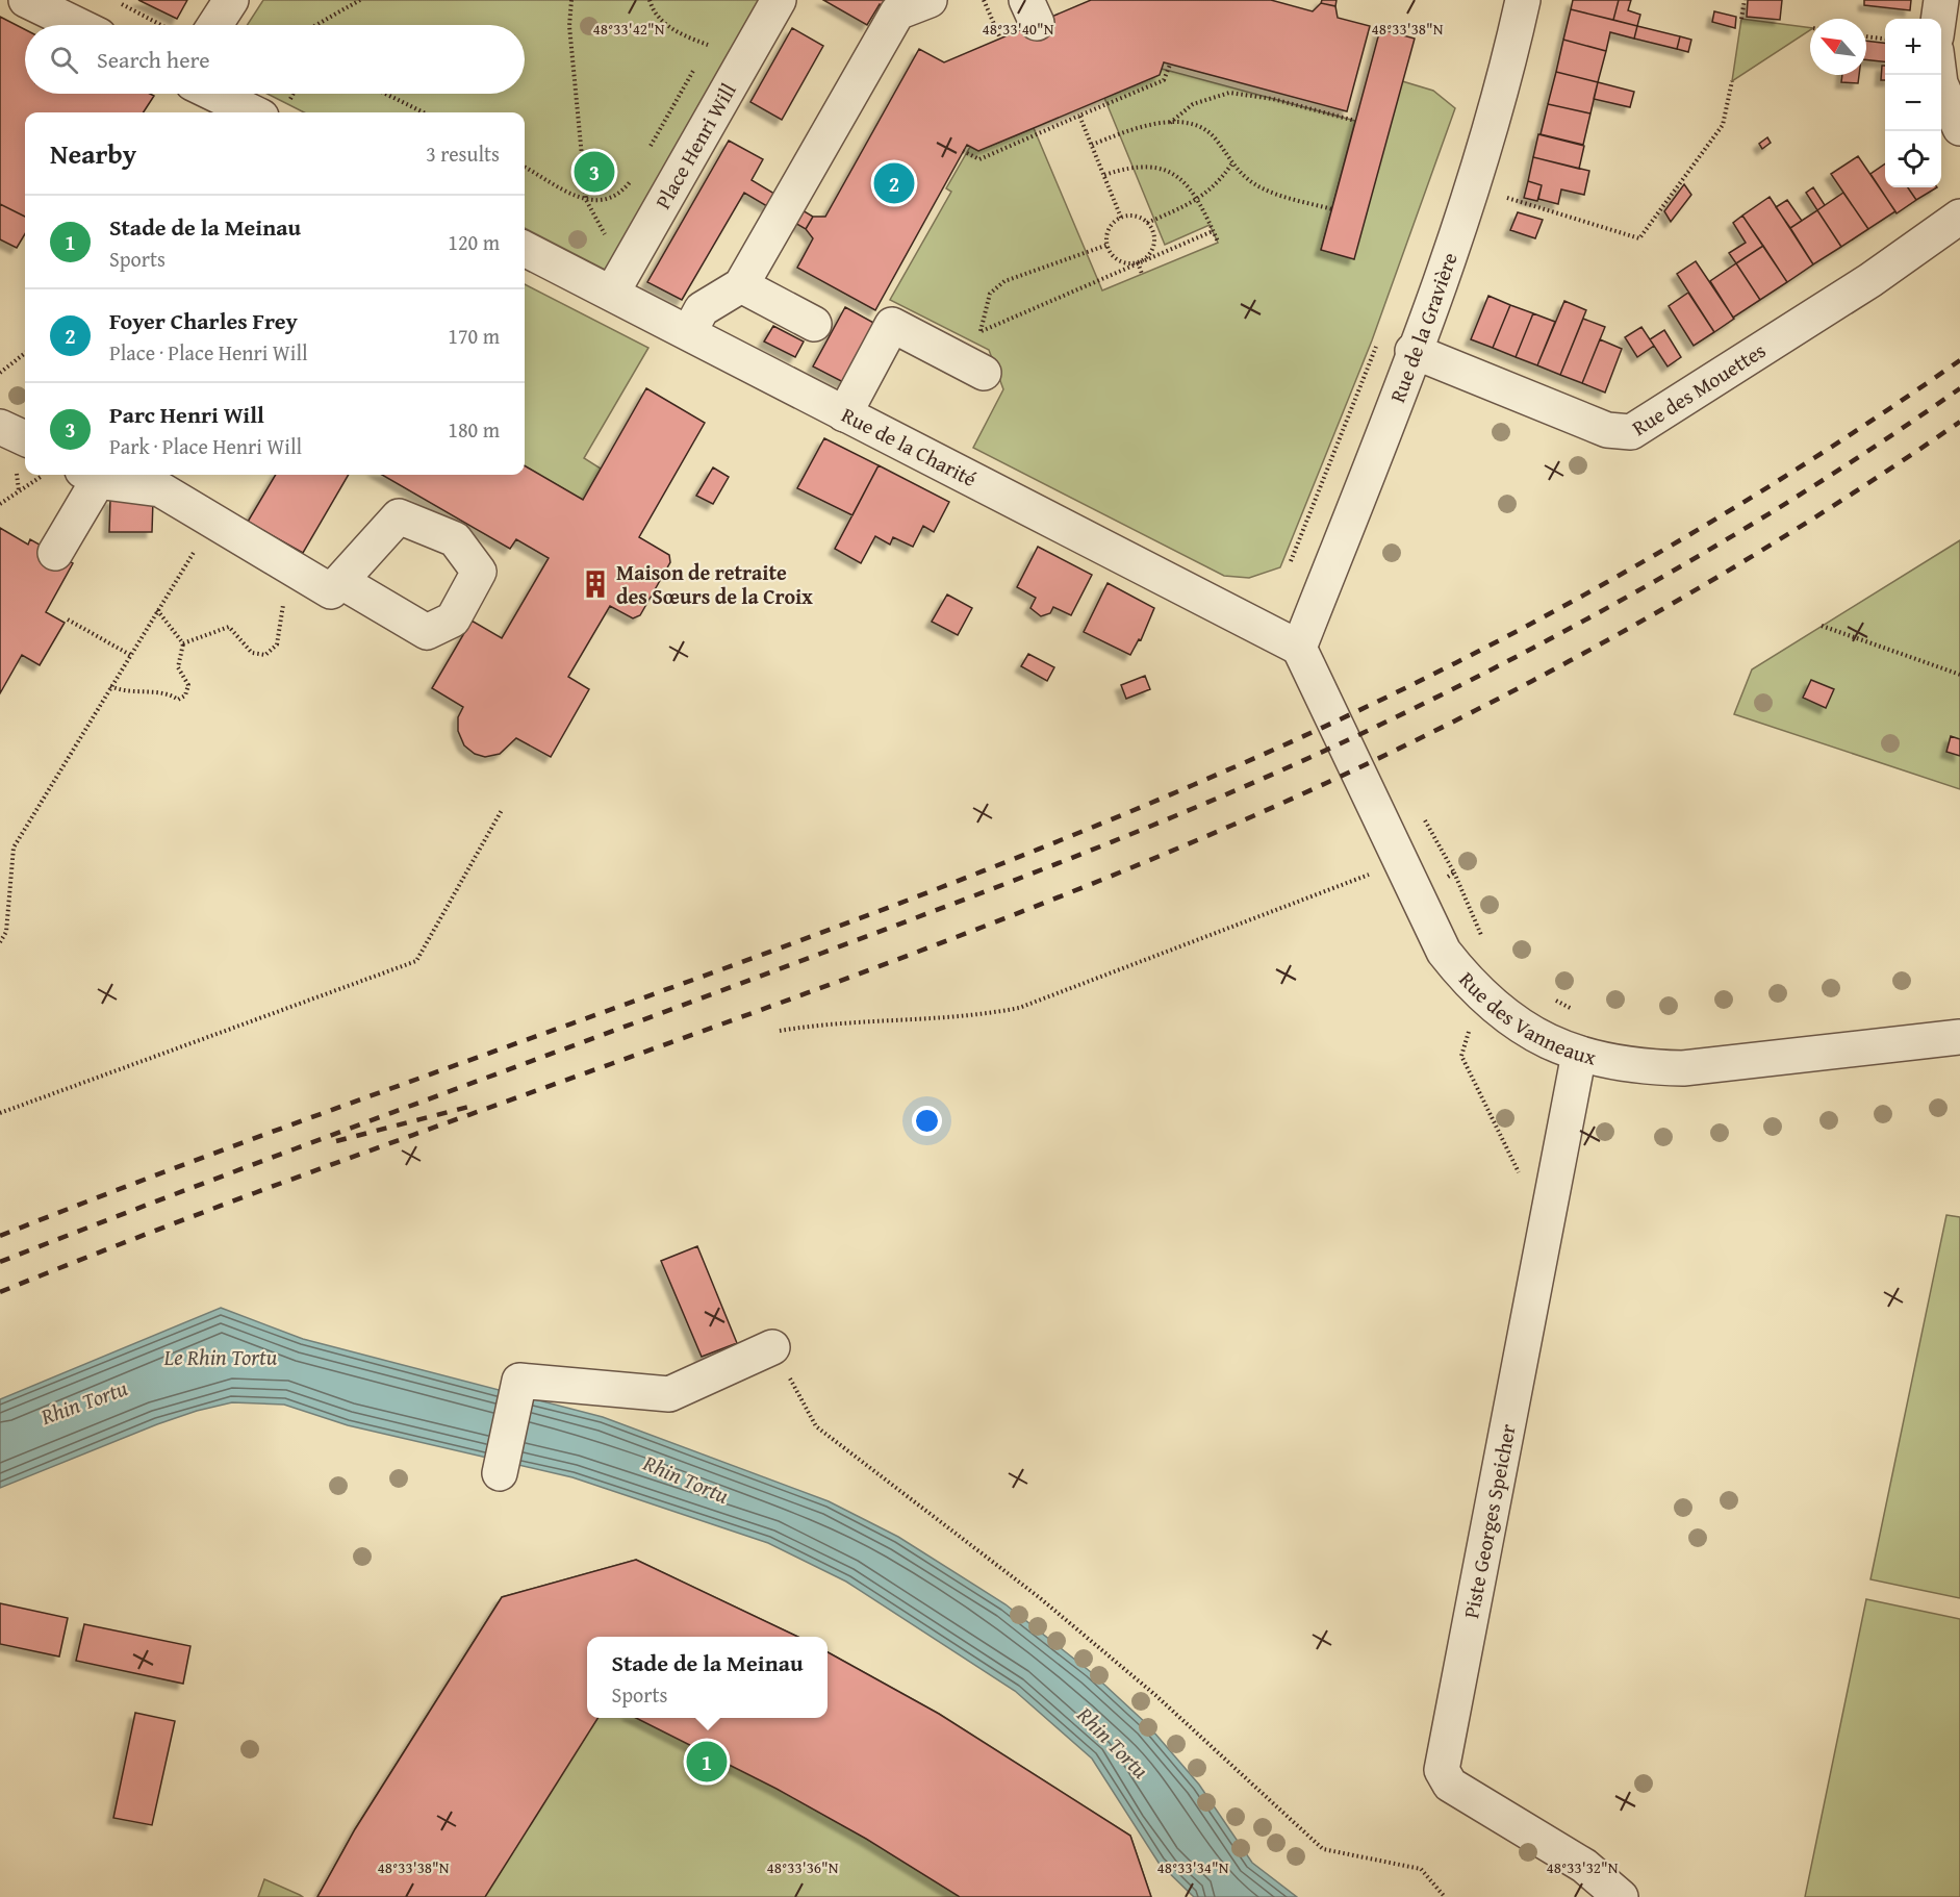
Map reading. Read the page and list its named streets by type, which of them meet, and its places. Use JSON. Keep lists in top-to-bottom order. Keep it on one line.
{"streets":{"street":["Place Henri Will","Rue de la Gravière","Rue des Mouettes","Rue de la Charité","Rue des Vanneaux","Piste Georges Speicher"]},"crossings":[["Place Henri Will","Rue de la Charité"],["Rue de la Gravière","Rue des Mouettes"],["Rue de la Gravière","Rue de la Charité"],["Rue de la Gravière","Rue des Vanneaux"],["Rue de la Charité","Rue des Vanneaux"],["Rue des Vanneaux","Piste Georges Speicher"]],"water":["Le Rhin Tortu","Rhin Tortu"],"places":{"building":["Maison de retraite des Sœurs de la Croix"]},"north":"top left","page":{"map_buttons":["+","−"],"search":"Search here","heading":["Nearby","3 results"],"pins":["3","2","1"],"list":[{"mark":"1","name":"Stade de la Meinau","note":"Sports","value":"120 m"},{"mark":"2","name":"Foyer Charles Frey","note":"Place · Place Henri Will","value":"170 m"},{"mark":"3","name":"Parc Henri Will","note":"Park · Place Henri Will","value":"180 m"}],"popup":["Stade de la Meinau","Sports"]},"coordinates":["48°33'42\"N","48°33'40\"N","48°33'38\"N","48°33'36\"N","48°33'34\"N","48°33'32\"N"]}
